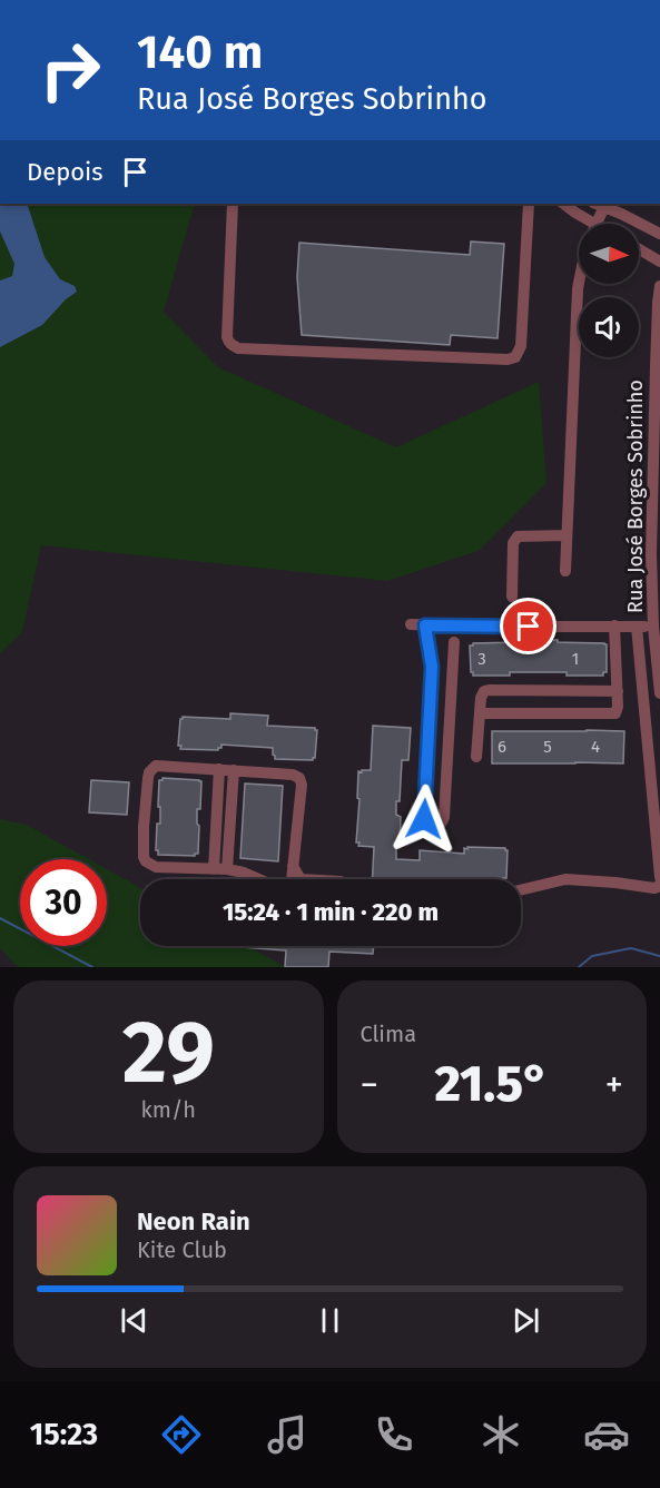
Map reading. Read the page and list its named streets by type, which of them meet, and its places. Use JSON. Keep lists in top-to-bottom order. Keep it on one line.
{"streets":{"street":["Rua José Borges Sobrinho"]},"house_numbers":["3","1","6","5","4"],"north":"right","page":{"turn":["140 m","Rua José Borges Sobrinho"],"then":"Depois","limit":"30","trip":"15:24 · 1 min · 220 m","tile":[["29","km/h"],"Clima"],"heat":["−","21.5°","+"],"song":["Neon Rain","Kite Club"],"tabs":"15:23"}}
